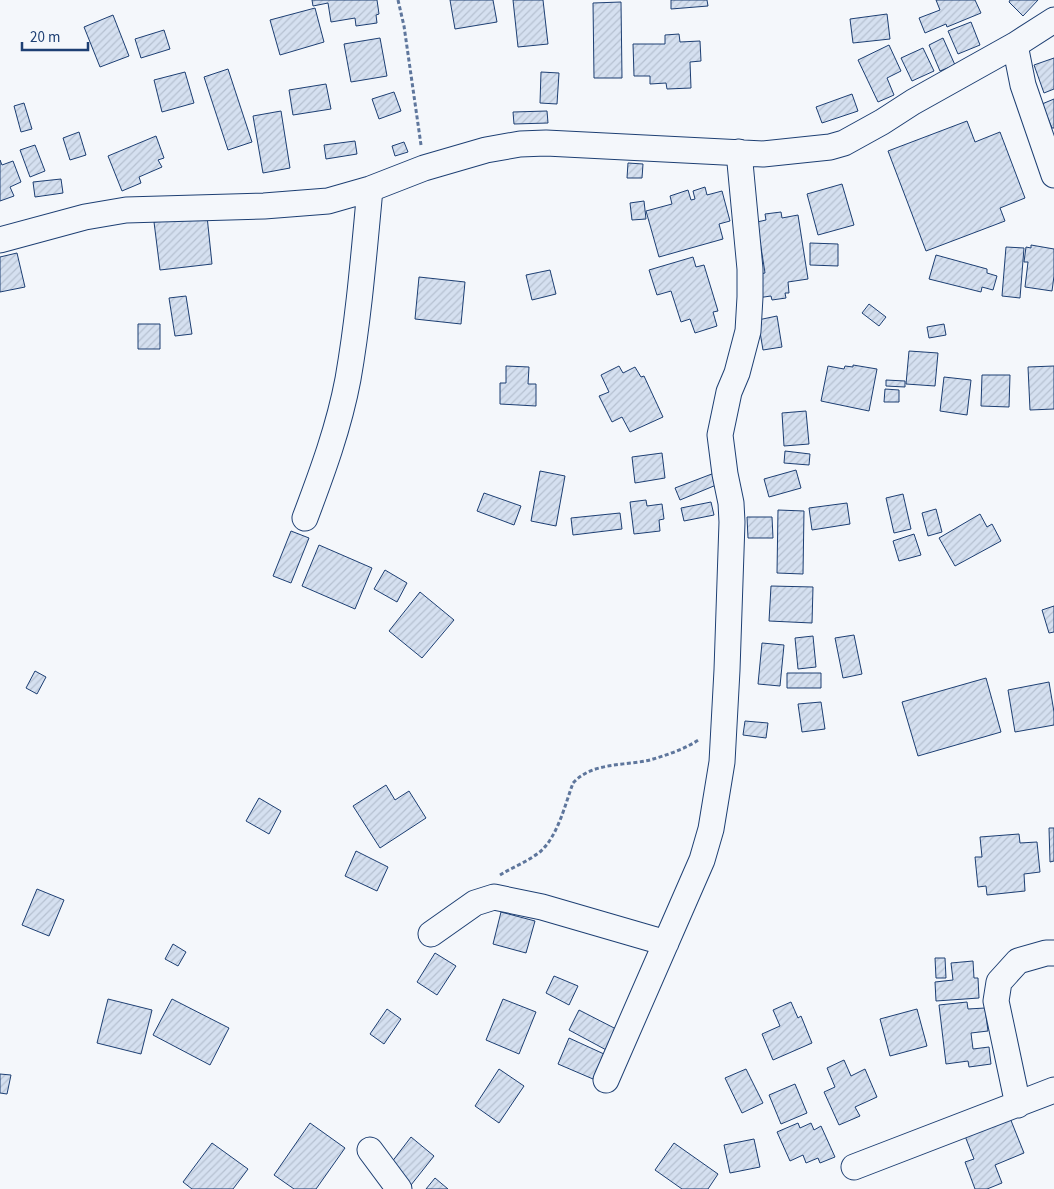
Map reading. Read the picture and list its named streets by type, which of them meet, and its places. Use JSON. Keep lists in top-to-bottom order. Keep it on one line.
{"scale_bar":"20 m"}
